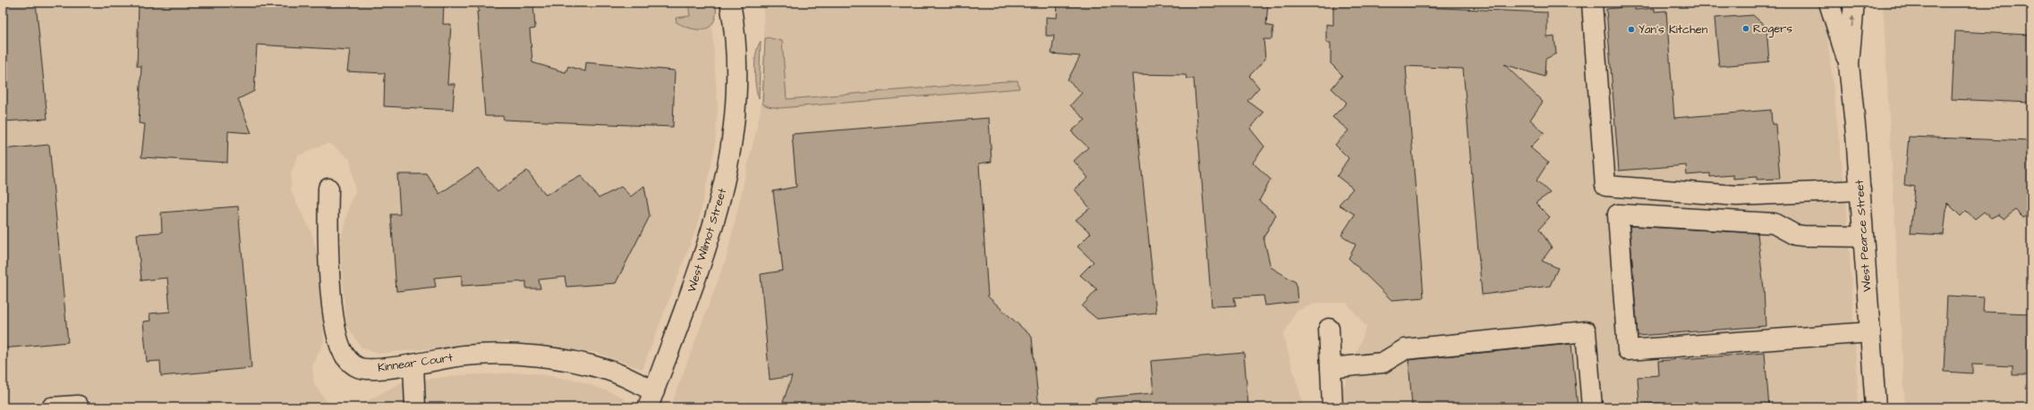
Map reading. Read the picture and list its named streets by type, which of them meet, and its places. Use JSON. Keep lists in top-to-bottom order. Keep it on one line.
{"streets":{"street":["West Pearce Street","West Wilmot Street","Kinnear Court"]},"crossings":[["West Wilmot Street","Kinnear Court"]],"places":["Rogers","Yan's Kitchen"]}
